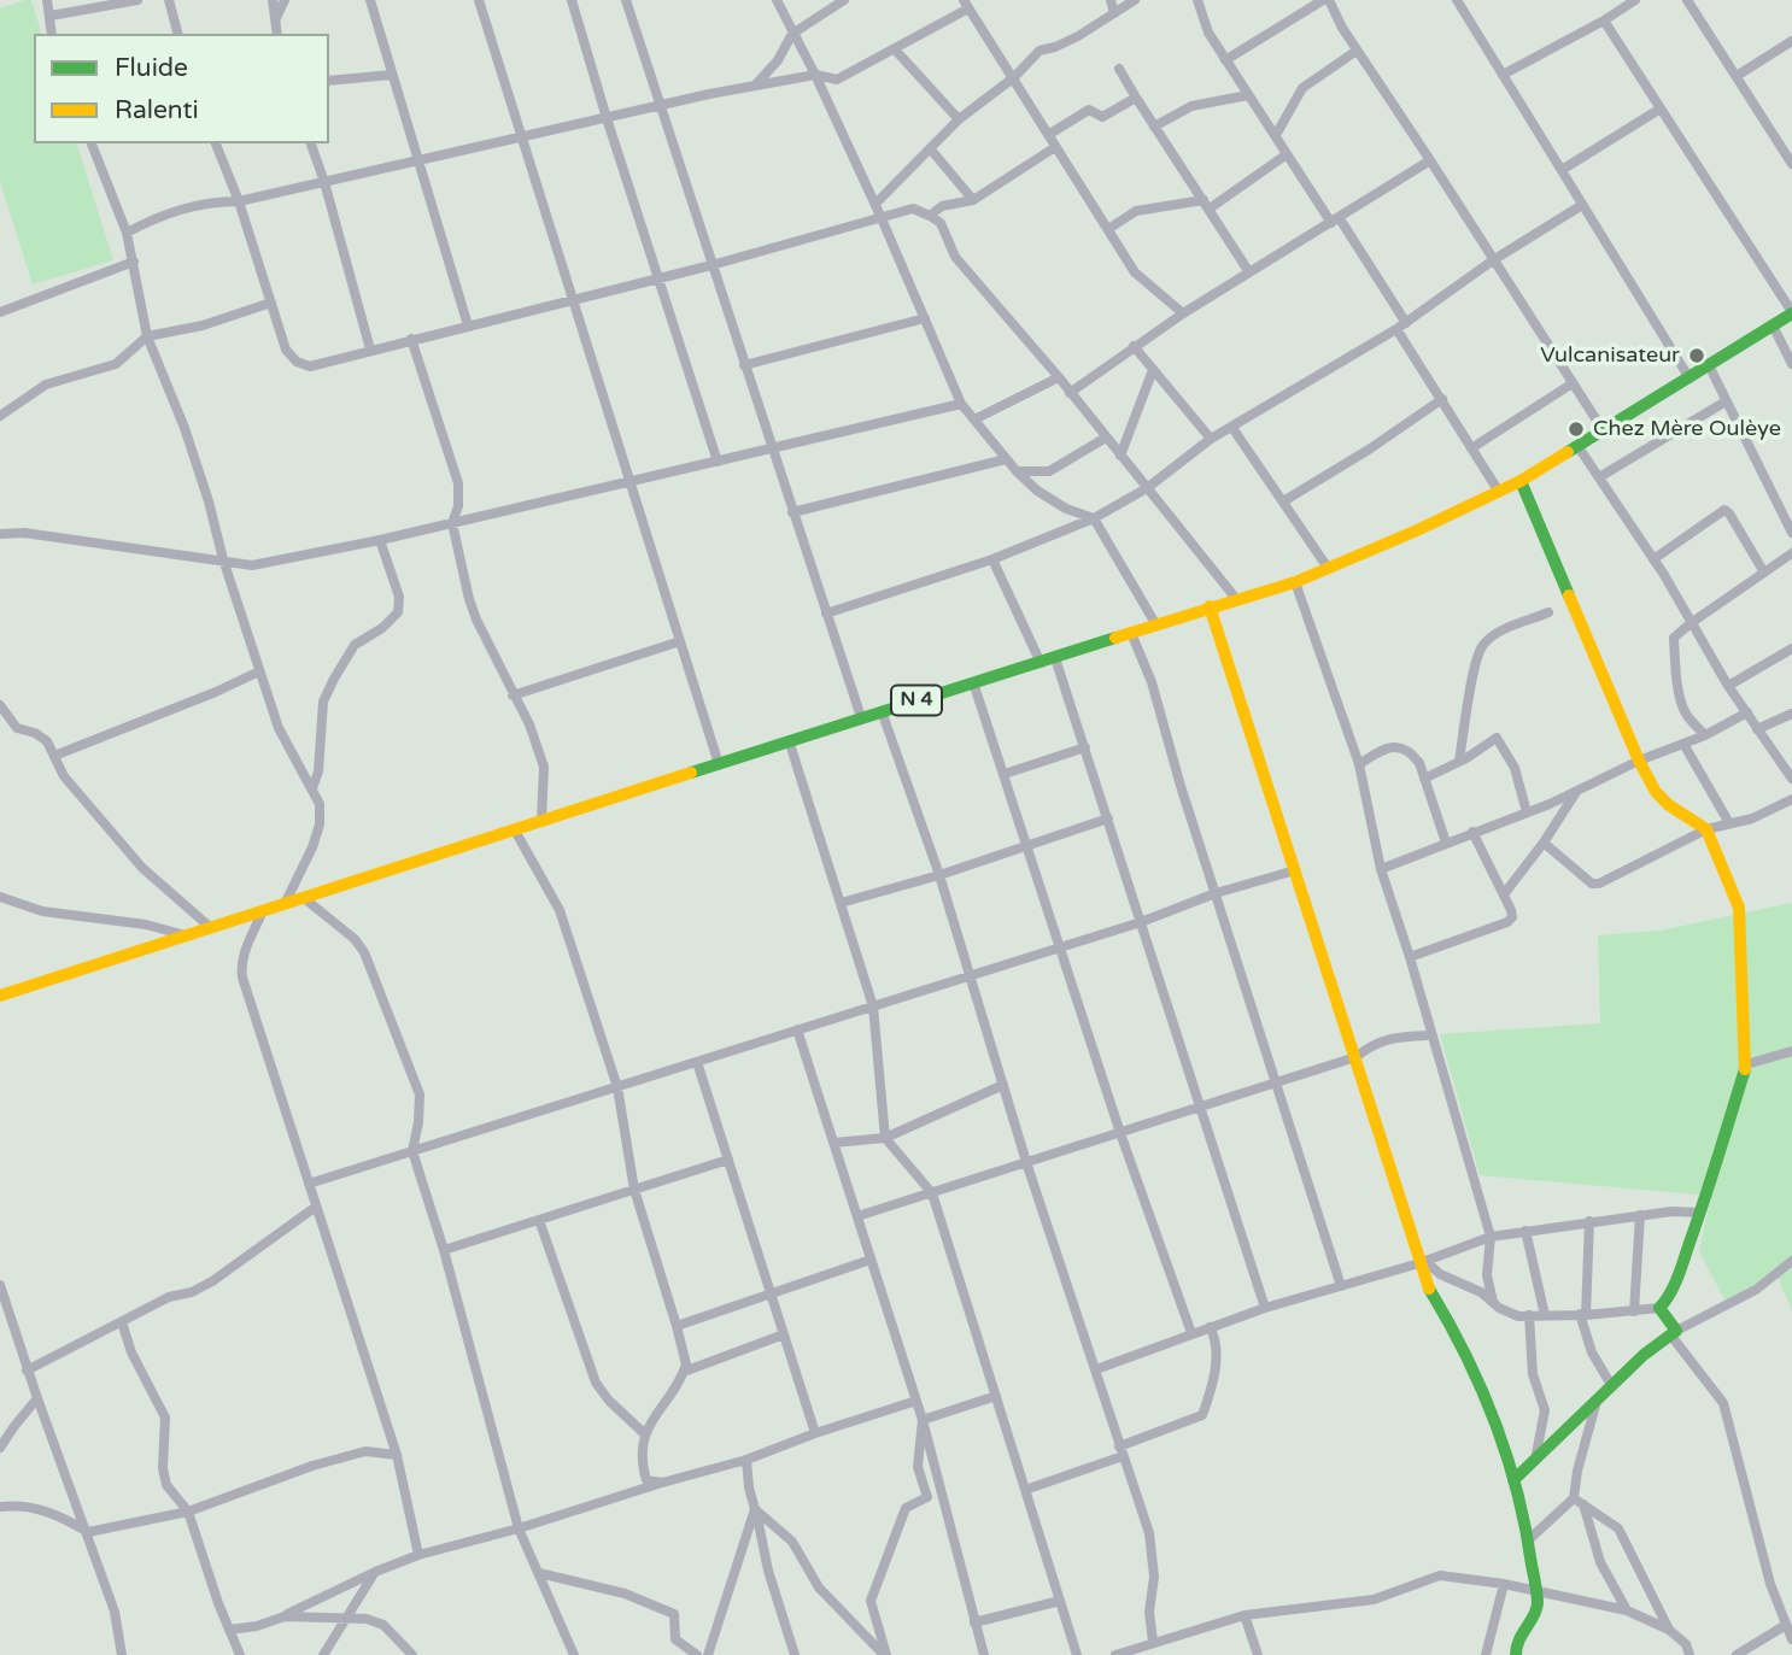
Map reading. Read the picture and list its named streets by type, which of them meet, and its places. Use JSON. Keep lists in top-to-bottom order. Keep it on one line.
{"streets":{"street":["N 4"]},"places":["Vulcanisateur","Chez Mère Oulèye"],"legend":["Fluide","Ralenti"]}
